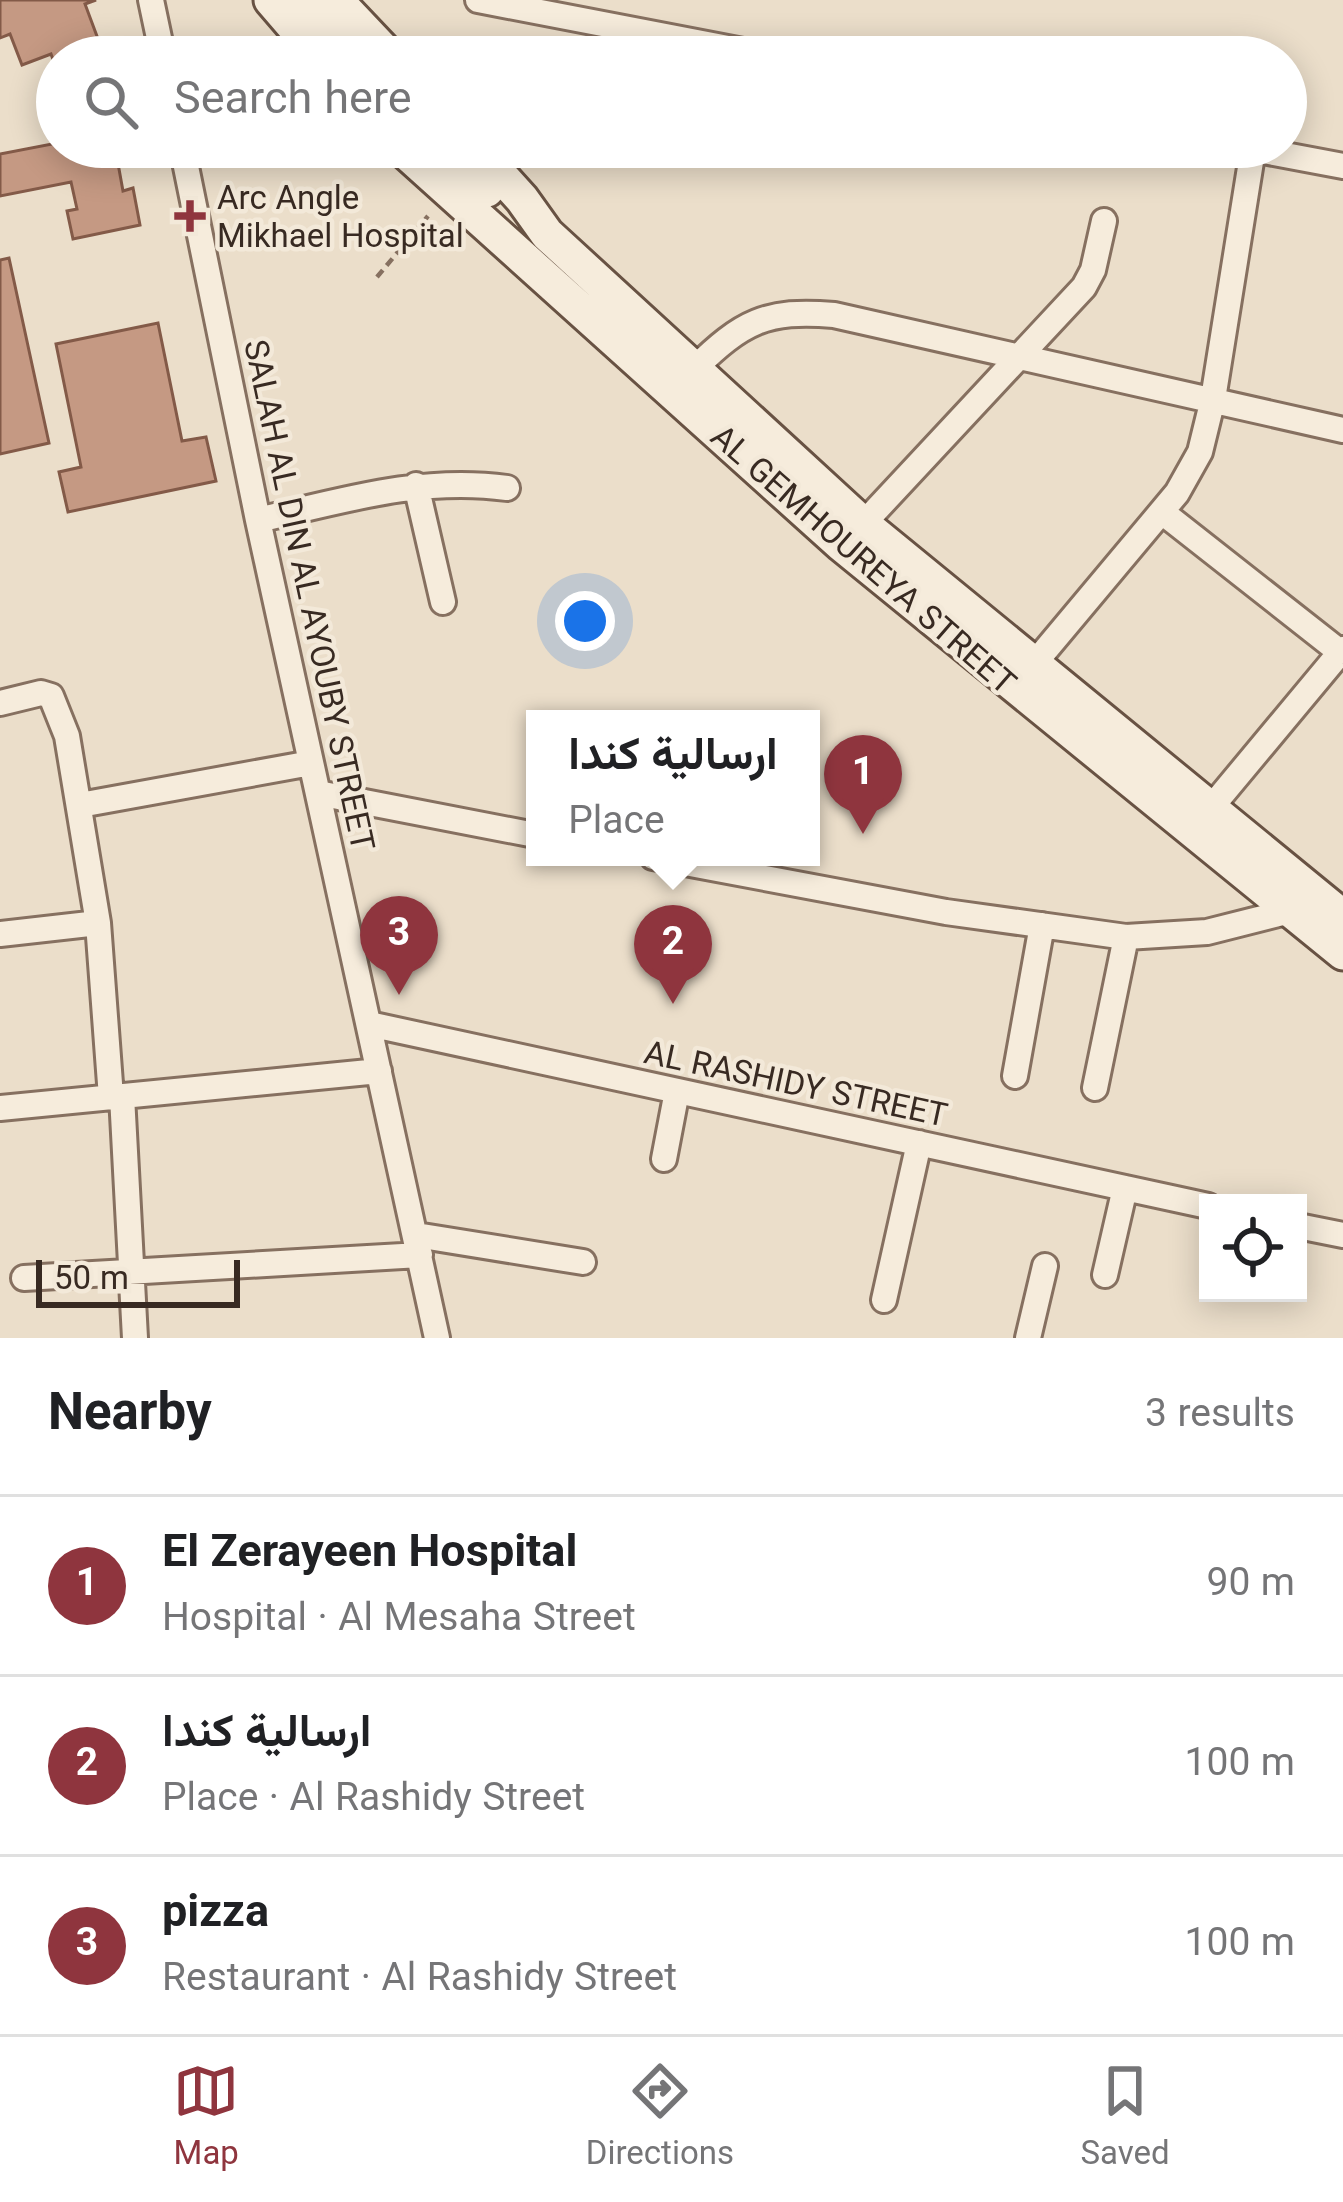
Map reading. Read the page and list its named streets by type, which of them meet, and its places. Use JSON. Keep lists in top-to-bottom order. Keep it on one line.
{"streets":{"street":["AL GEMHOUREYA STREET","SALAH AL DIN AL AYOUBY STREET","AL RASHIDY STREET"]},"crossings":[["SALAH AL DIN AL AYOUBY STREET","AL RASHIDY STREET"]],"places":{"health":["Arc Angle Mikhael Hospital"]},"scale_bar":"50 m","page":{"search":"Search here","popup":["ارسالية كندا","Place"],"pins":["1","3","2"],"scale":"50 m","heading":["Nearby","3 results"],"list":[{"mark":"1","name":"El Zerayeen Hospital","note":"Hospital · Al Mesaha Street","value":"90 m"},{"mark":"2","name":"ارسالية كندا","note":"Place · Al Rashidy Street","value":"100 m"},{"mark":"3","name":"pizza","note":"Restaurant · Al Rashidy Street","value":"100 m"}],"nav":["Map","Directions","Saved"]}}
